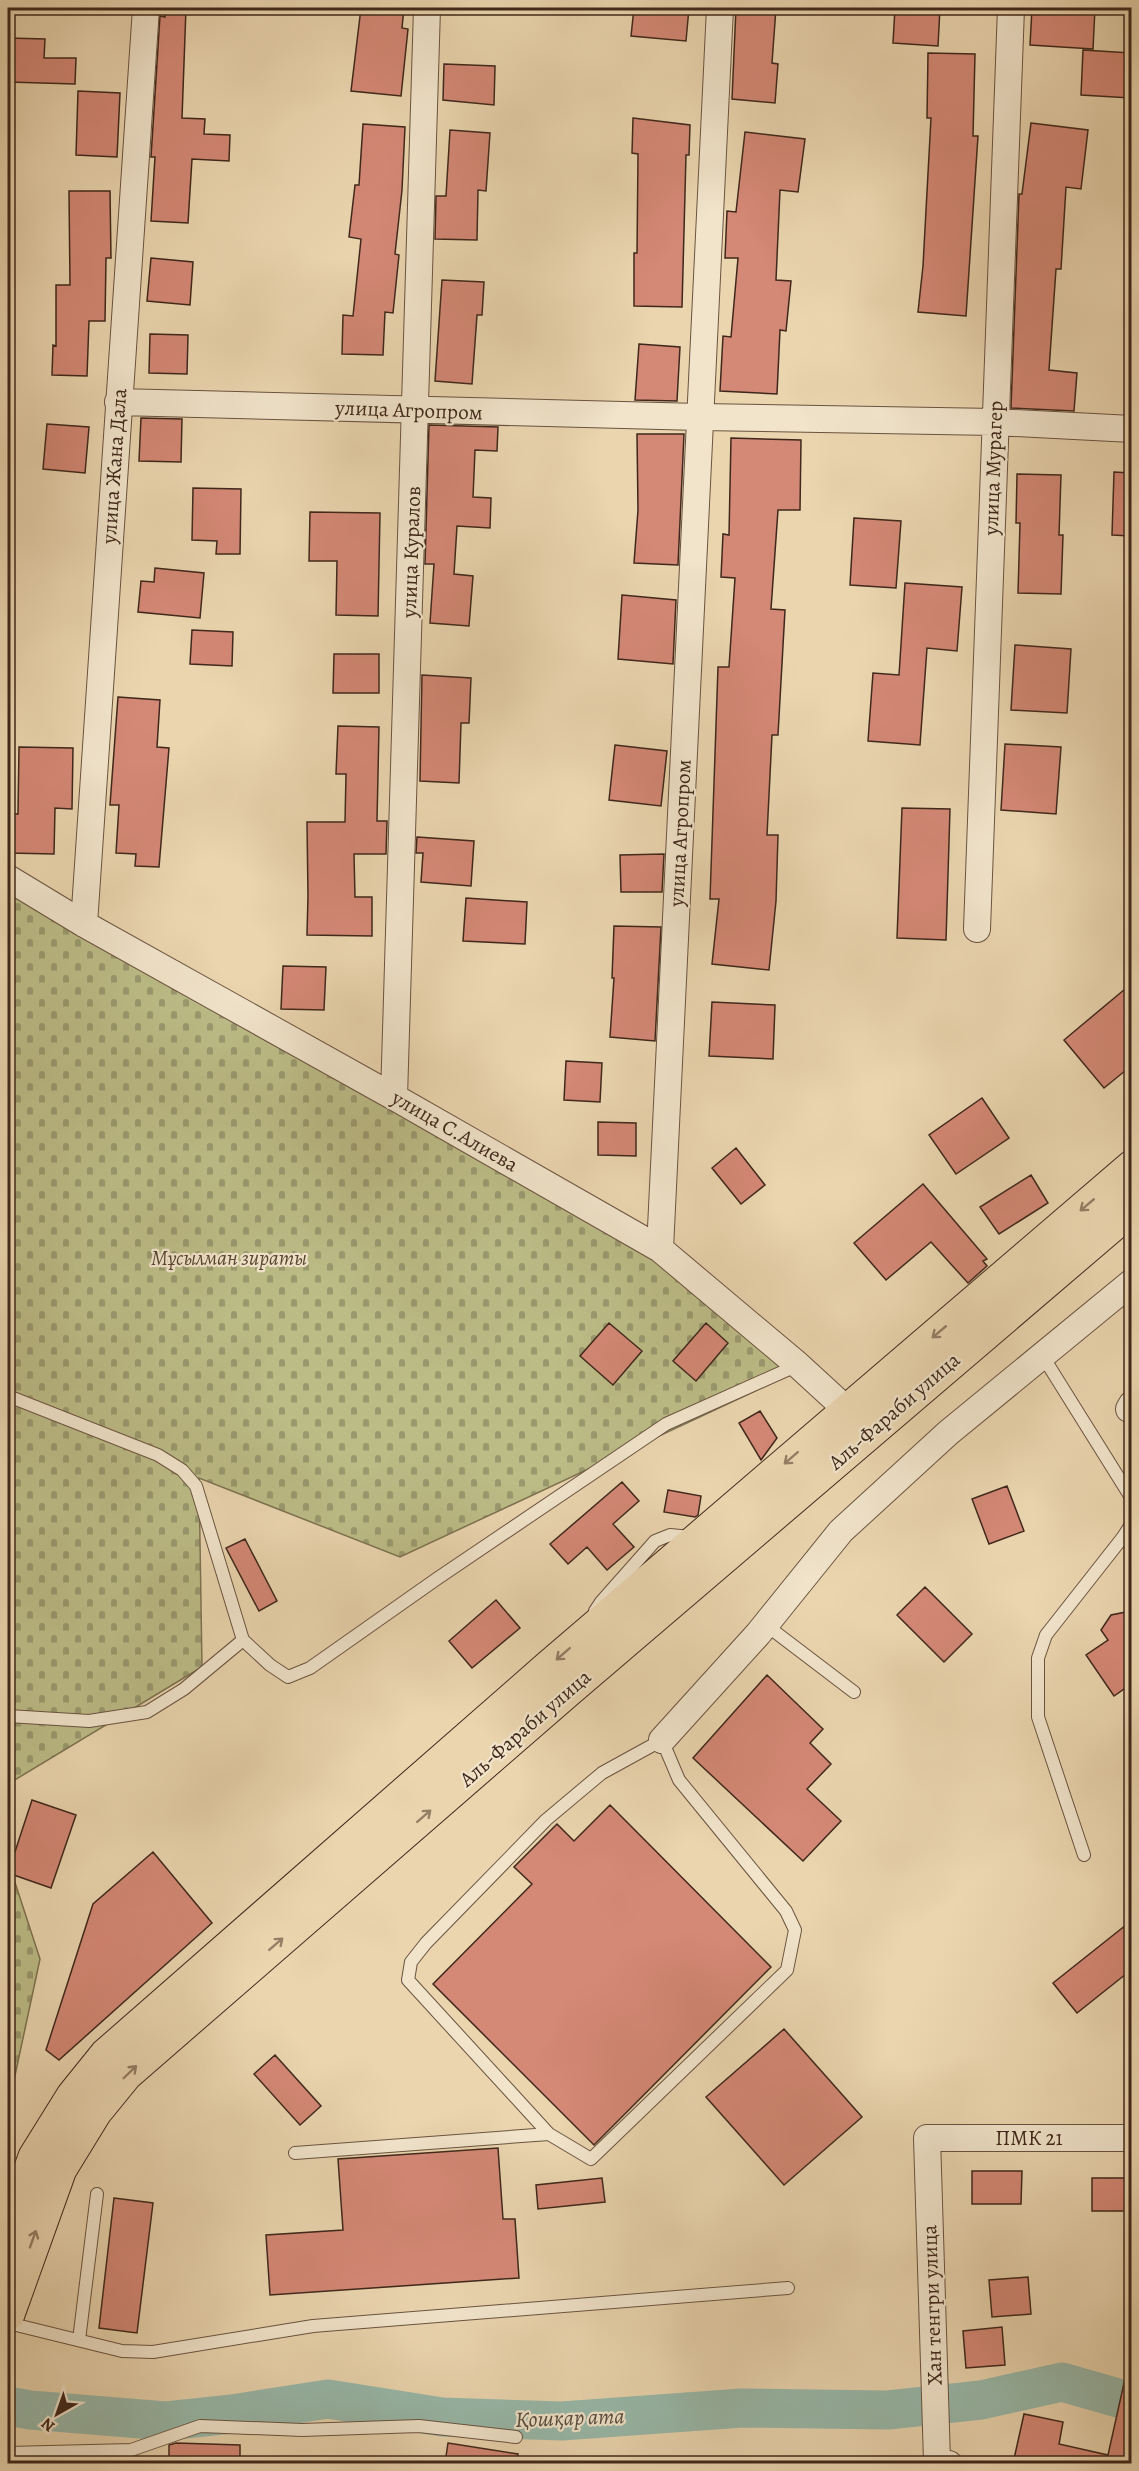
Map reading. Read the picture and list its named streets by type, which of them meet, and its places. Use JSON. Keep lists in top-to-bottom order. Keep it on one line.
{"streets":{"main road":["Аль-Фараби улица"],"street":["улица Агропром","улица Жана Дала","улица Мурагер","улица Куралов","улица С.Алиева","ПМК 21","Хан тенгри улица"]},"crossings":[["улица Агропром","улица Жана Дала"],["улица Агропром","улица Мурагер"],["улица Агропром","улица Куралов"],["улица Агропром","улица С.Алиева"],["улица Жана Дала","улица С.Алиева"],["улица Куралов","улица С.Алиева"],["улица С.Алиева","Аль-Фараби улица"],["ПМК 21","Хан тенгри улица"]],"water":["Қошқар ата"],"parks":["Мұсылман зираты"],"north":"bottom left"}
